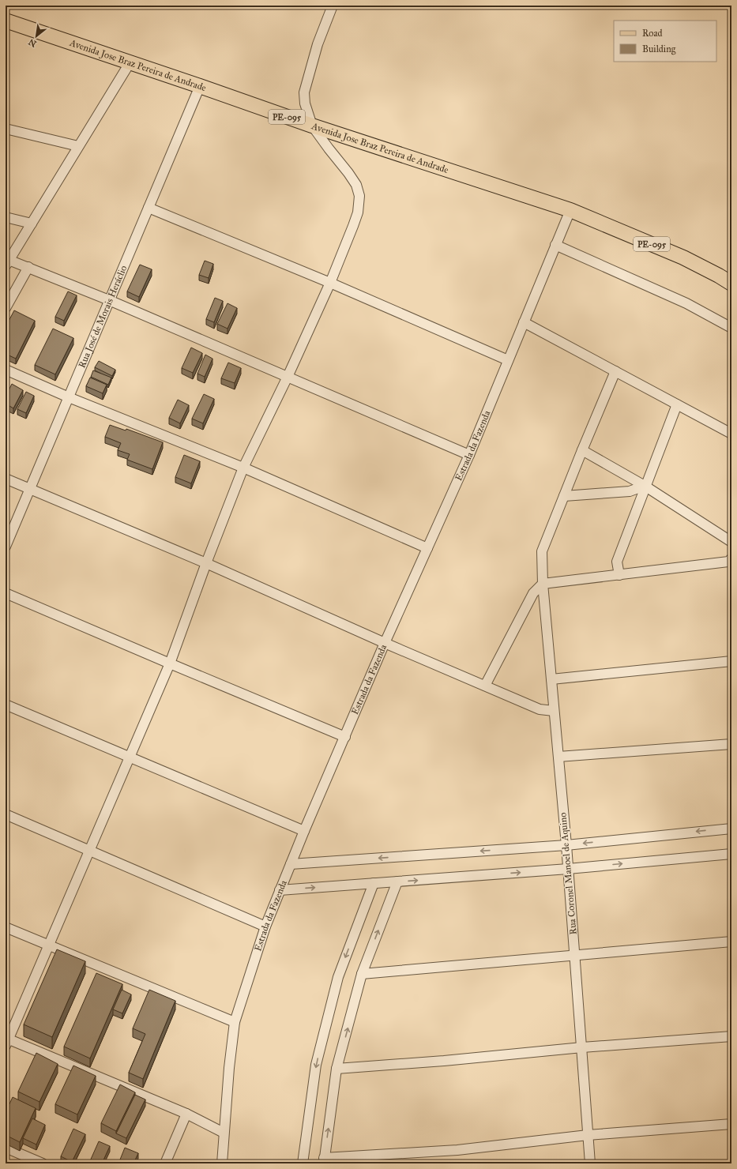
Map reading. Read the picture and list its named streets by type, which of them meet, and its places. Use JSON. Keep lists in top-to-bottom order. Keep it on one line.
{"streets":{"main road":["Avenida Jose Braz Pereira de Andrade","PE-095"],"street":["Rua José de Morais Heráclio","Estrada da Fazenda","Rua Coronel Manoel de Aquino"]},"crossings":[["Avenida Jose Braz Pereira de Andrade","Rua José de Morais Heráclio"],["Avenida Jose Braz Pereira de Andrade","Estrada da Fazenda"]],"legend":["Road","Building"],"north":"bottom left"}
